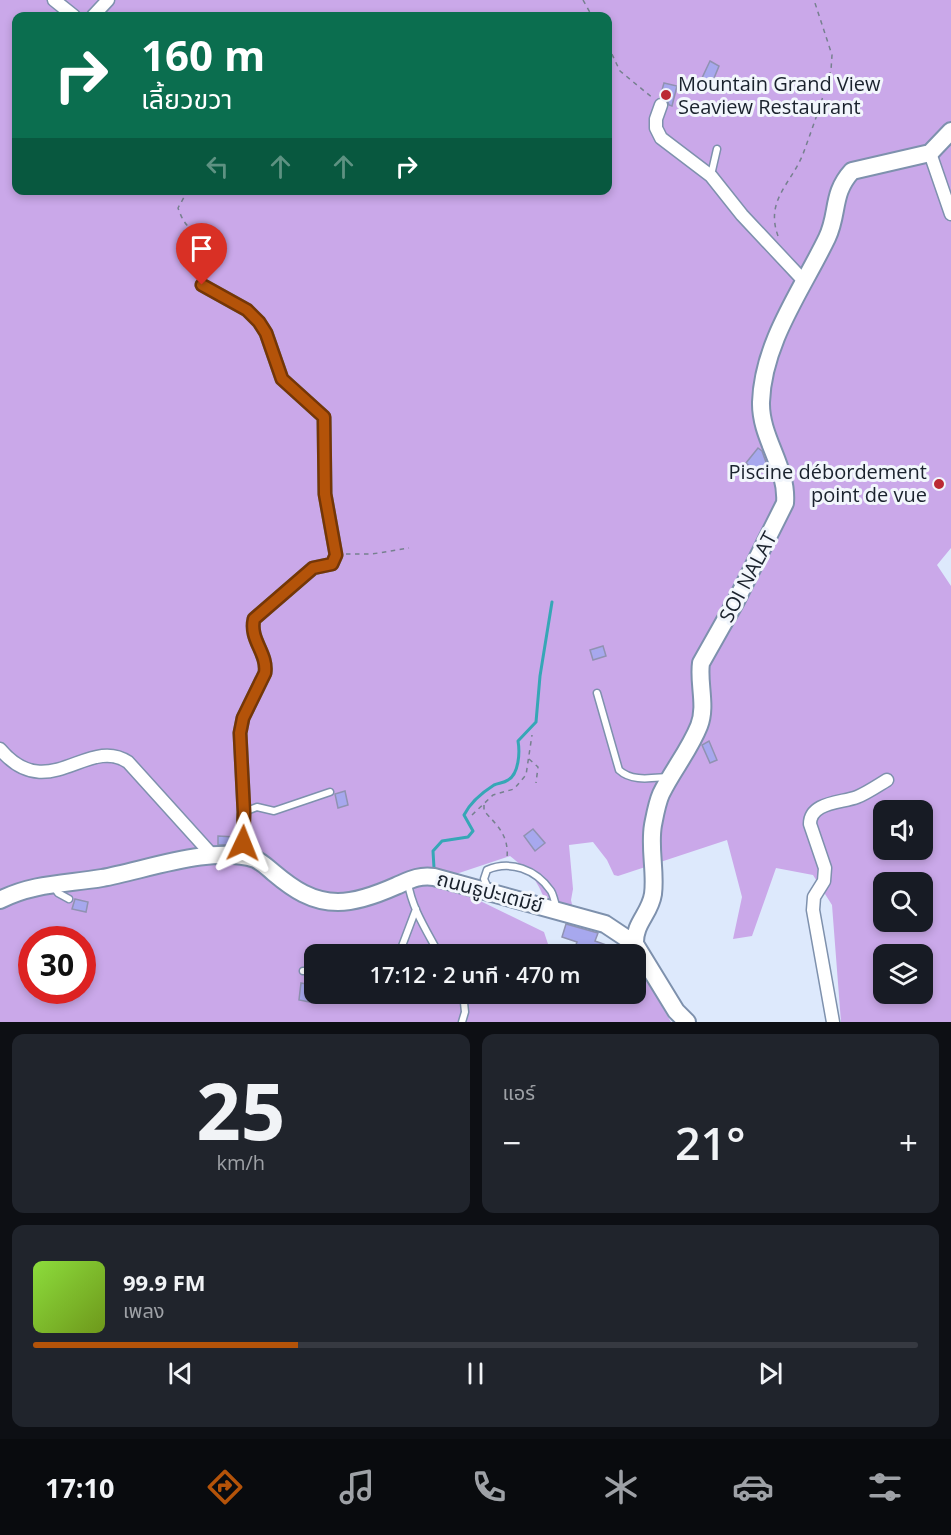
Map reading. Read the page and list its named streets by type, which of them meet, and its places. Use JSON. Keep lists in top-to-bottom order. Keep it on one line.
{"streets":{"street":["SOI NALAT","ถนนธูปะเตมีย์"]},"places":["Mountain Grand View Seaview Restaurant","Piscine débordement point de vue"],"page":{"turn":["160 m","เลี้ยวขวา"],"limit":"30","trip":"17:12 · 2 นาที · 470 m","tile":[["25","km/h"],"แอร์"],"heat":["−","21°","+"],"song":["99.9 FM","เพลง"],"tabs":"17:10"}}
